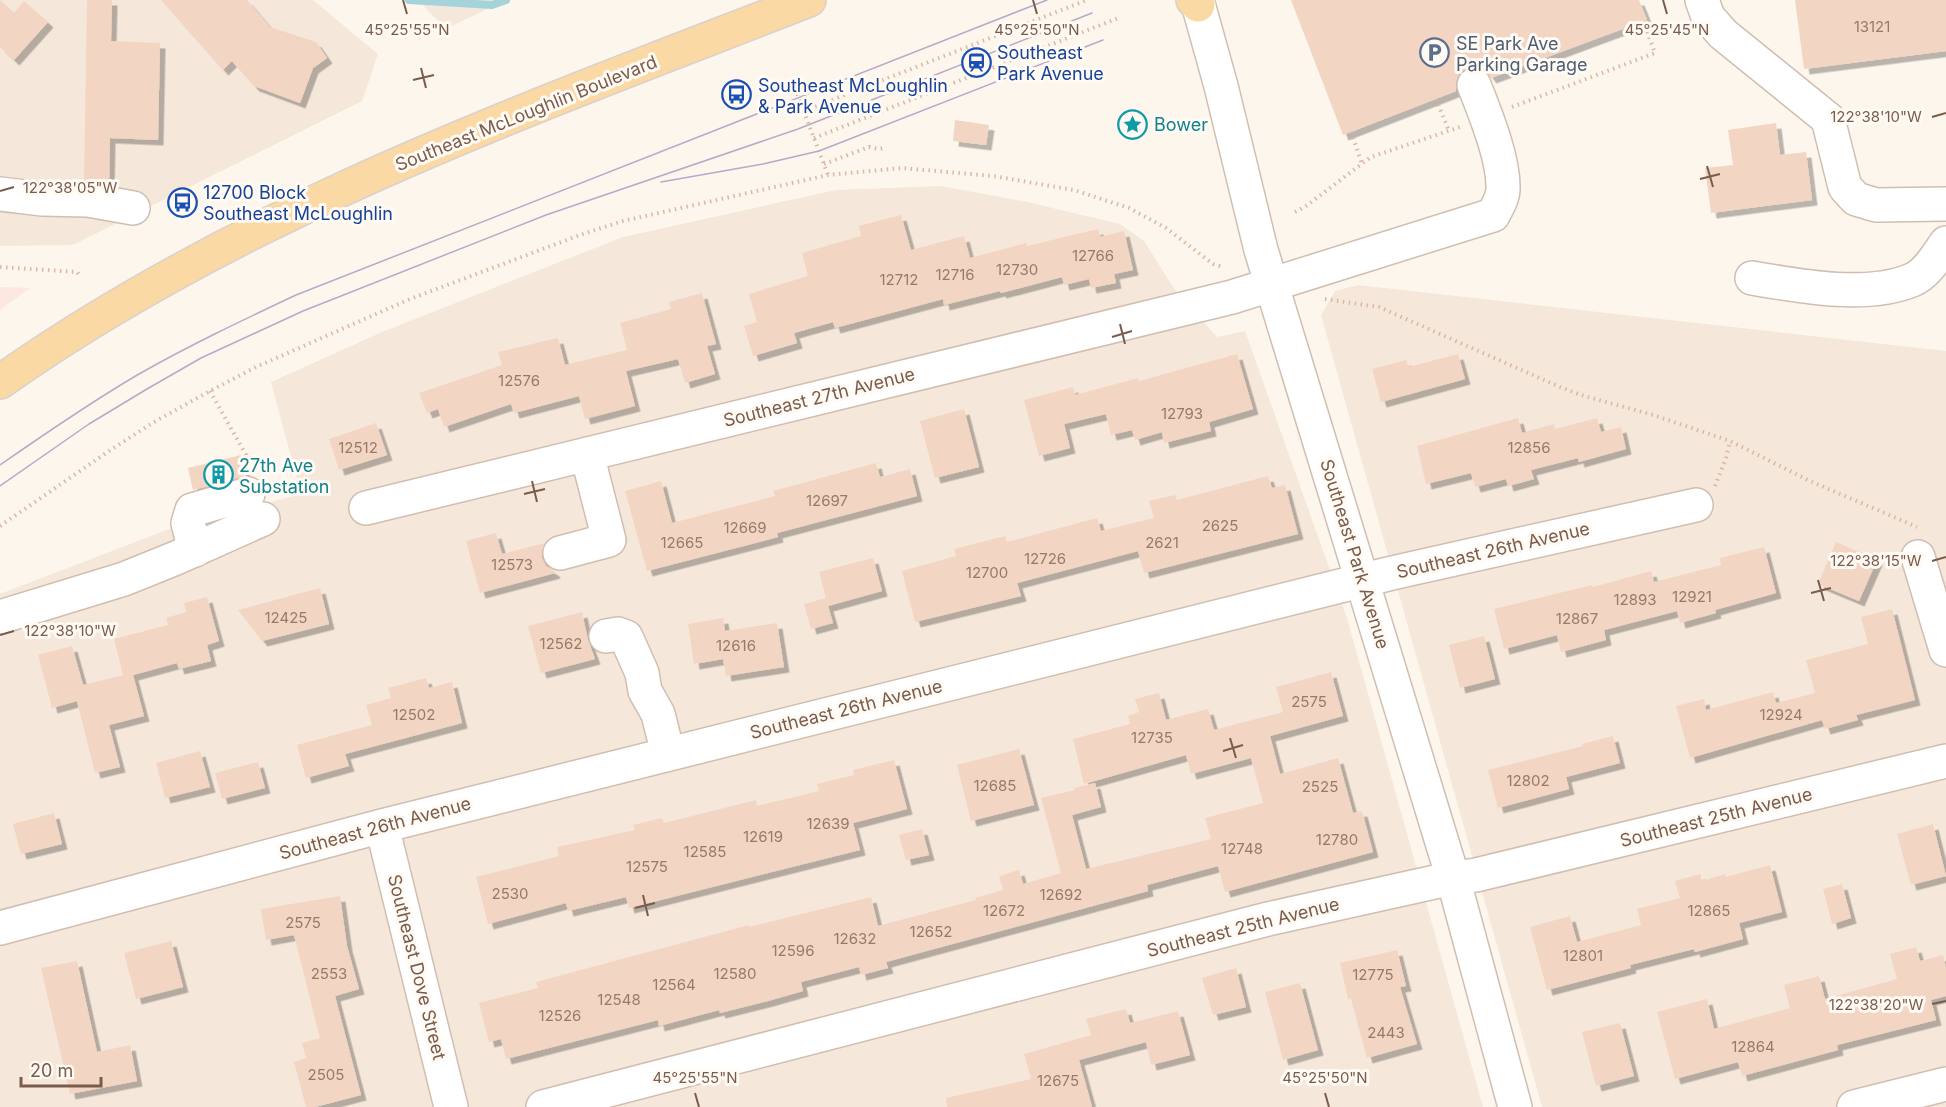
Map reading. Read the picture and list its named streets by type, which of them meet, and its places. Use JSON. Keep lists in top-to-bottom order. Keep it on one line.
{"streets":{"main road":["Southeast McLoughlin Boulevard"],"street":["Southeast 27th Avenue","Southeast 26th Avenue","Southeast Park Avenue","Southeast 25th Avenue","Southeast Dove Street"]},"crossings":[["Southeast 27th Avenue","Southeast Park Avenue"],["Southeast 26th Avenue","Southeast Park Avenue"],["Southeast 26th Avenue","Southeast Dove Street"],["Southeast Park Avenue","Southeast 25th Avenue"]],"places":{"parking":["SE Park Ave Parking Garage"],"station":["Southeast Park Avenue"],"bus stop":["Southeast McLoughlin & Park Avenue","12700 Block Southeast McLoughlin"],"place":["Bower"],"building":["27th Ave Substation"]},"house_numbers":["13121","12766","12730","12716","12712","12576","12793","12512","12856","12697","2625","12669","12665","2621","12726","12573","12700","12921","12893","12425","12867","12562","12616","2575","12502","12924","12735","12802","12685","2525","12639","12619","12780","12748","12585","12575","2530","12692","12672","12865","2575","12652","12632","12596","12801","2553","12580","12775","12564","12548","12526","2443","12864","2505","12675"],"scale_bar":"20 m","coordinates":["45°25'55\"N","45°25'50\"N","45°25'45\"N","122°38'10\"W","122°38'05\"W","122°38'15\"W","122°38'20\"W"]}
